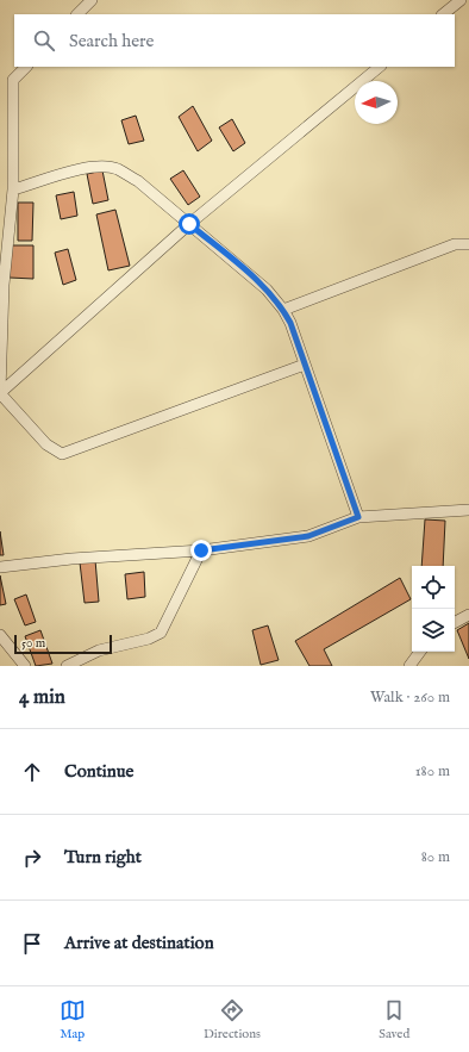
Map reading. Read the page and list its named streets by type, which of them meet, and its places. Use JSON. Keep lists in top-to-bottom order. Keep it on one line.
{"scale_bar":"50 m","north":"left","page":{"search":"Search here","scale":"50 m","heading":["4 min","Walk · 260 m"],"list":[["Continue","180 m"],["Turn right","80 m"],"Arrive at destination"],"nav":["Map","Directions","Saved"]}}
